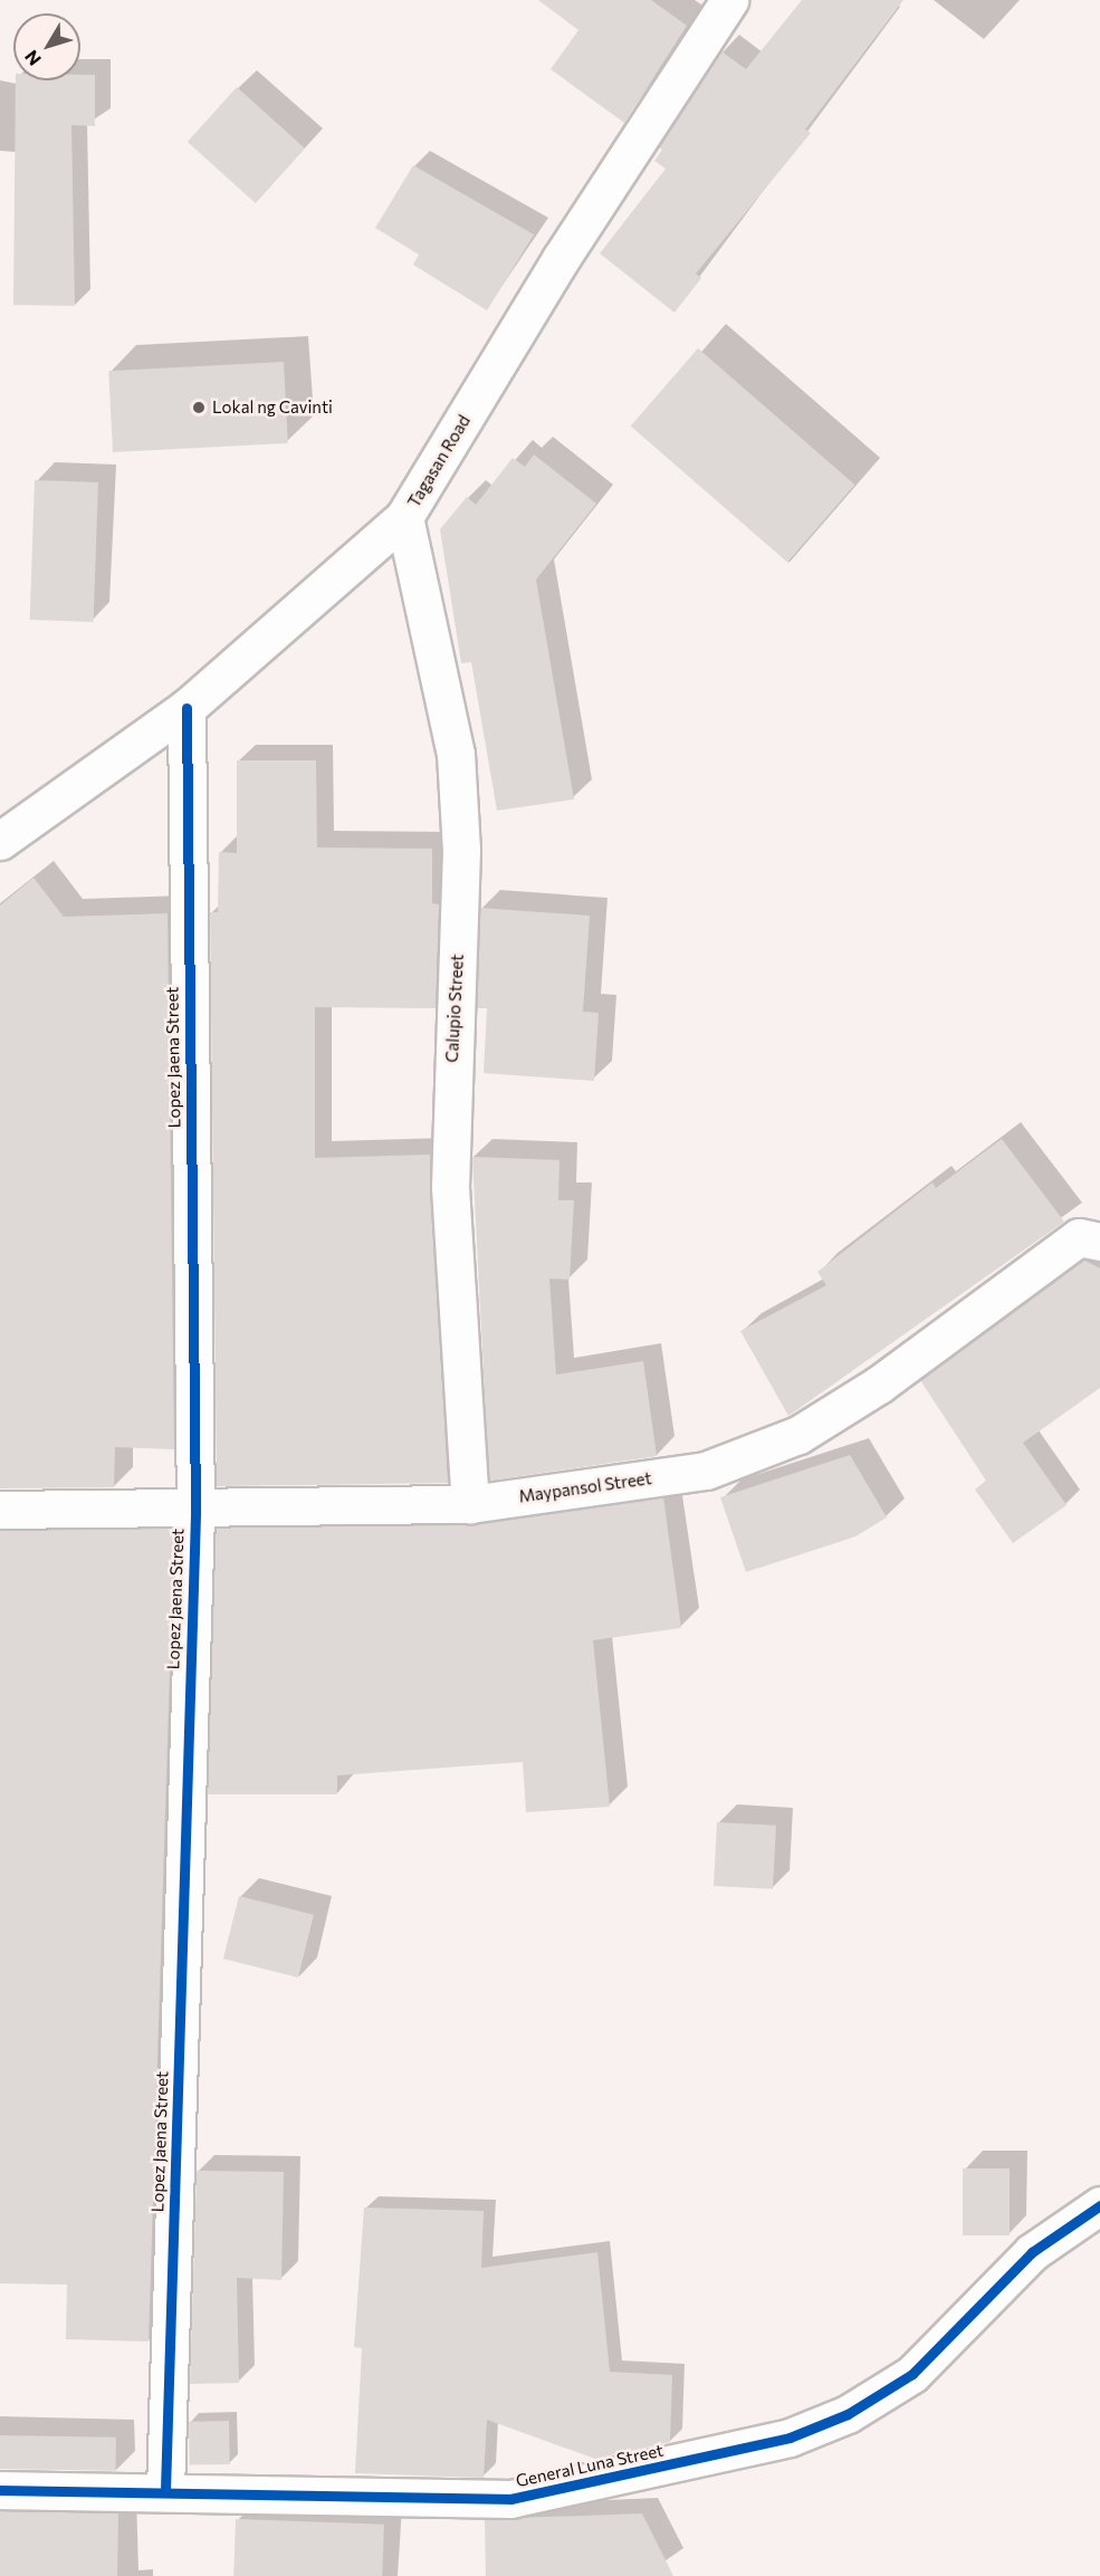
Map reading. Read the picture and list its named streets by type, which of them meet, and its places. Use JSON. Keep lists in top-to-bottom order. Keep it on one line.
{"streets":{"street":["Tagasan Road","Calupio Street","Lopez Jaena Street","Maypansol Street","General Luna Street"]},"crossings":[["Tagasan Road","Calupio Street"],["Tagasan Road","Lopez Jaena Street"],["Calupio Street","Maypansol Street"],["Lopez Jaena Street","Maypansol Street"],["Lopez Jaena Street","General Luna Street"]],"places":["Lokal ng Cavinti"],"north":"bottom left"}
